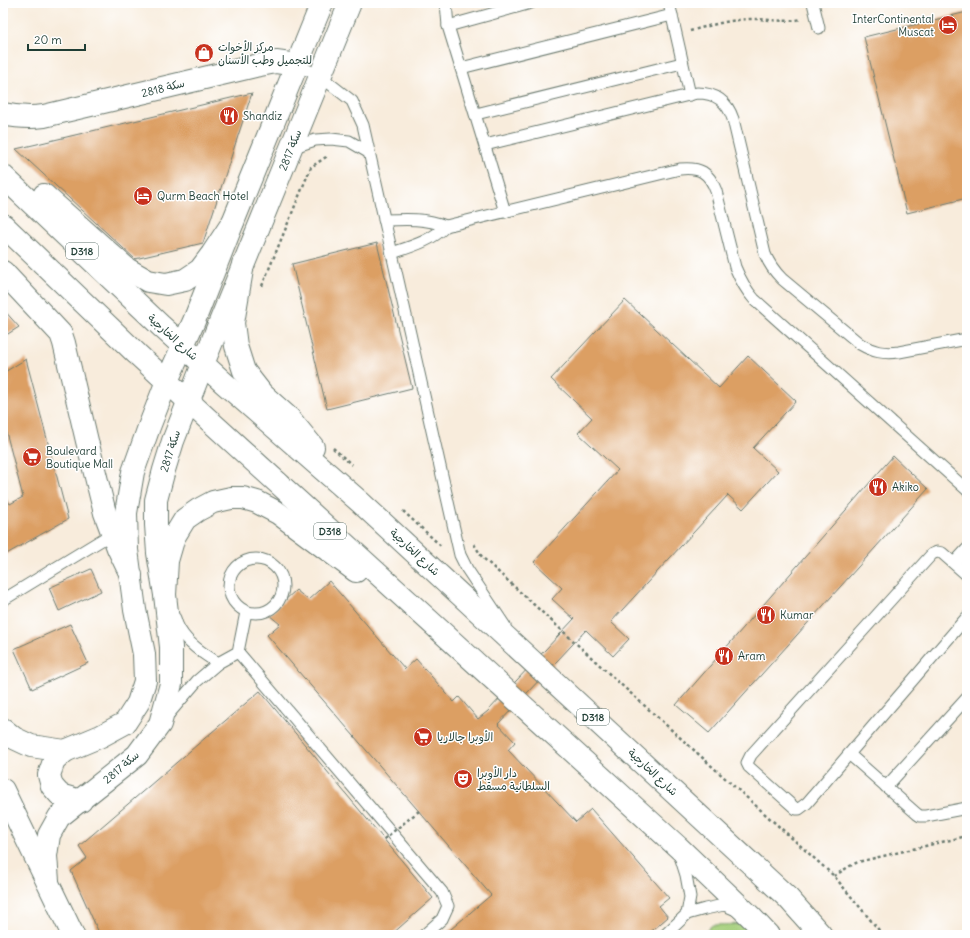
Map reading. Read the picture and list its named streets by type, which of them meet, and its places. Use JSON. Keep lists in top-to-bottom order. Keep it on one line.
{"streets":{"main road":["سكة 2818","سكة 2817","D318","شارع الخارجية"]},"crossings":[["سكة 2818","سكة 2817"],["سكة 2818","شارع الخارجية"],["سكة 2817","D318"],["سكة 2817","شارع الخارجية"]],"places":{"hotel":["InterContinental Muscat","Qurm Beach Hotel"],"shop":["مركز الأخوات للتجميل وطب الأسنان"],"restaurant":["Shandiz","Akiko","Kumar","Aram"],"supermarket":["Boulevard Boutique Mall","الأوبرا جالاريا"],"theatre":["دار الأوبرا السلطانية مسقط"]},"scale_bar":"20 m"}
